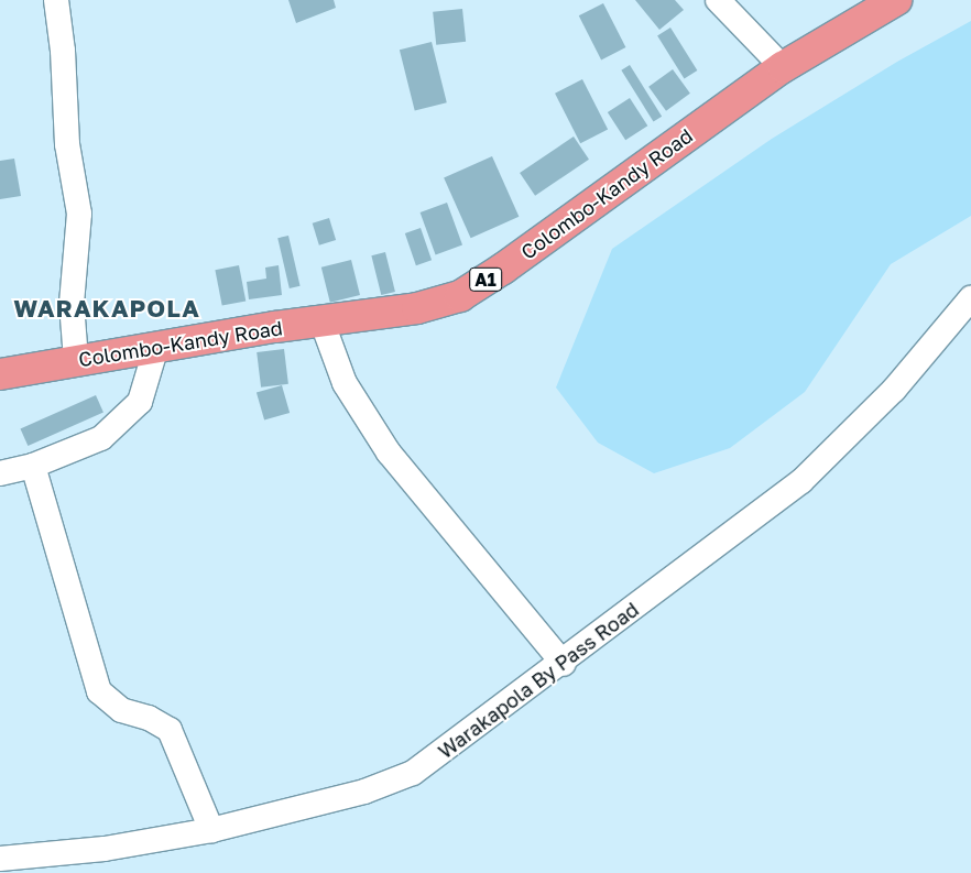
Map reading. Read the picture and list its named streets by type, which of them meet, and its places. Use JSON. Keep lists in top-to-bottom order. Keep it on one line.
{"streets":{"highway":["Colombo-Kandy Road","A1"],"street":["Warakapola By Pass Road"]},"districts":["WARAKAPOLA"]}
